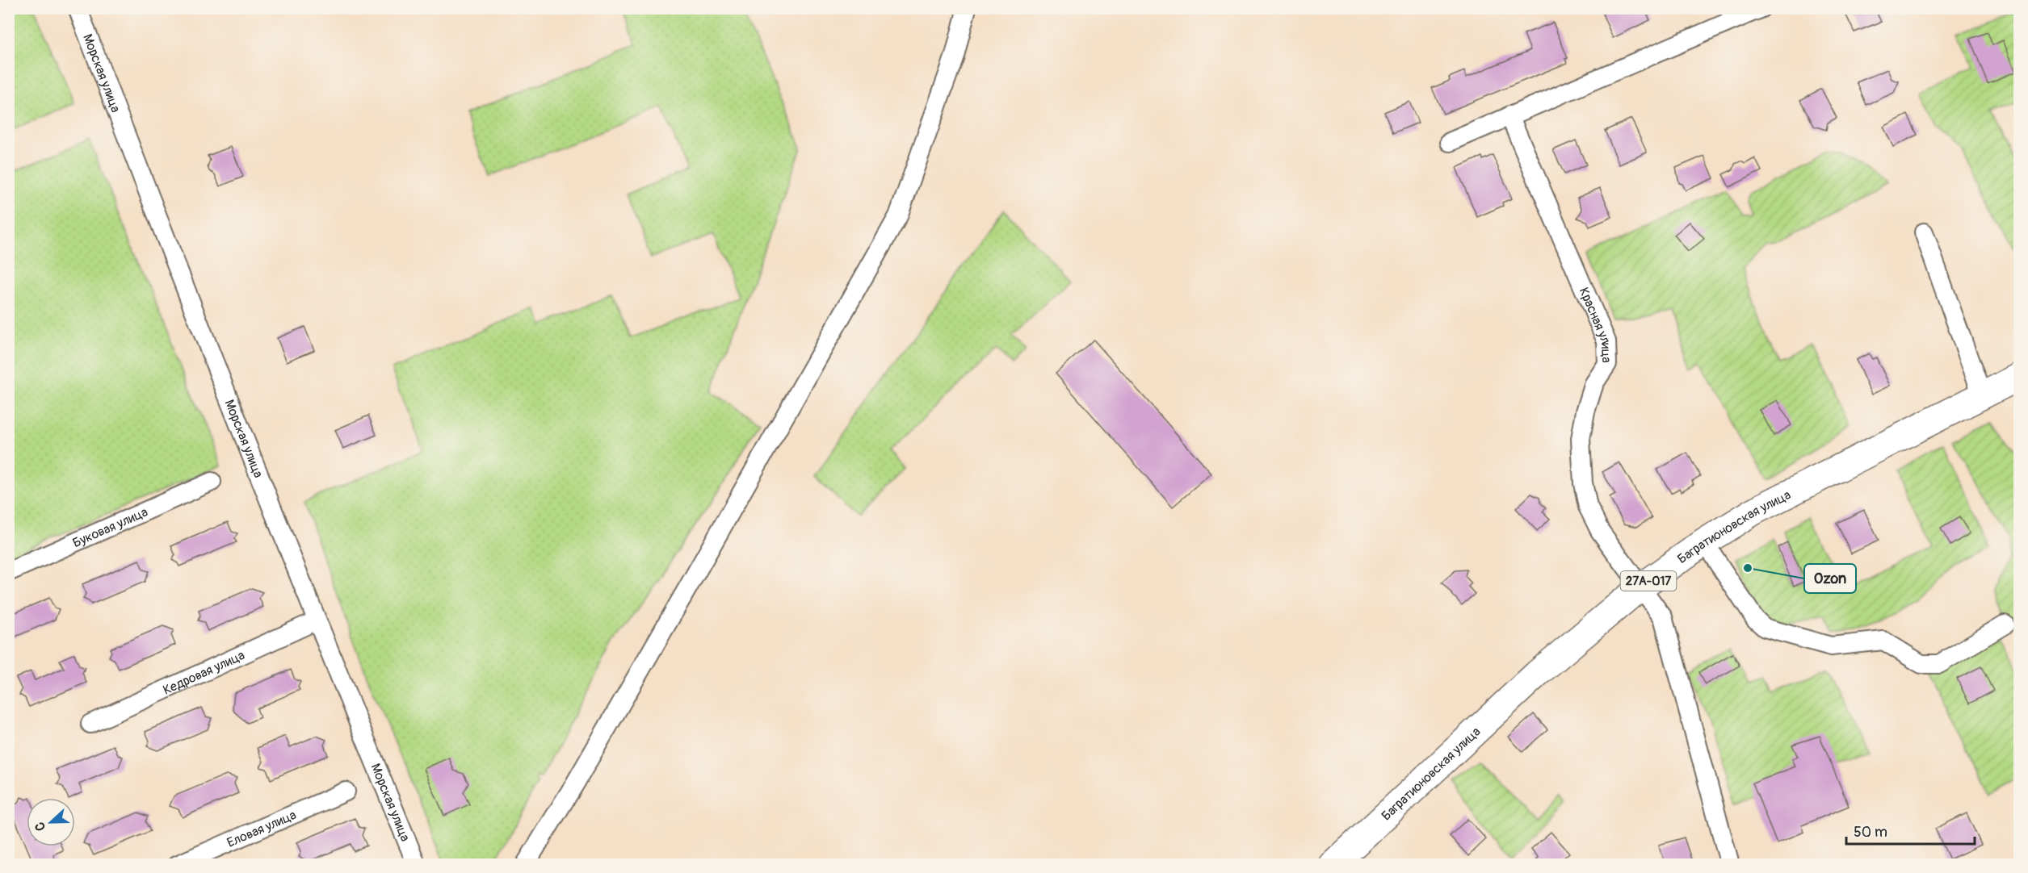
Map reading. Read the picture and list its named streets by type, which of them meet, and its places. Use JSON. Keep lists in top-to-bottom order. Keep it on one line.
{"streets":{"main road":["Багратионовская улица","27А-017"],"street":["Морская улица","Красная улица","Буковая улица","Кедровая улица","Еловая улица"]},"crossings":[["Морская улица","Кедровая улица"],["Красная улица","Багратионовская улица"]],"places":["Ozon"],"scale_bar":"50 m","north":"left"}
